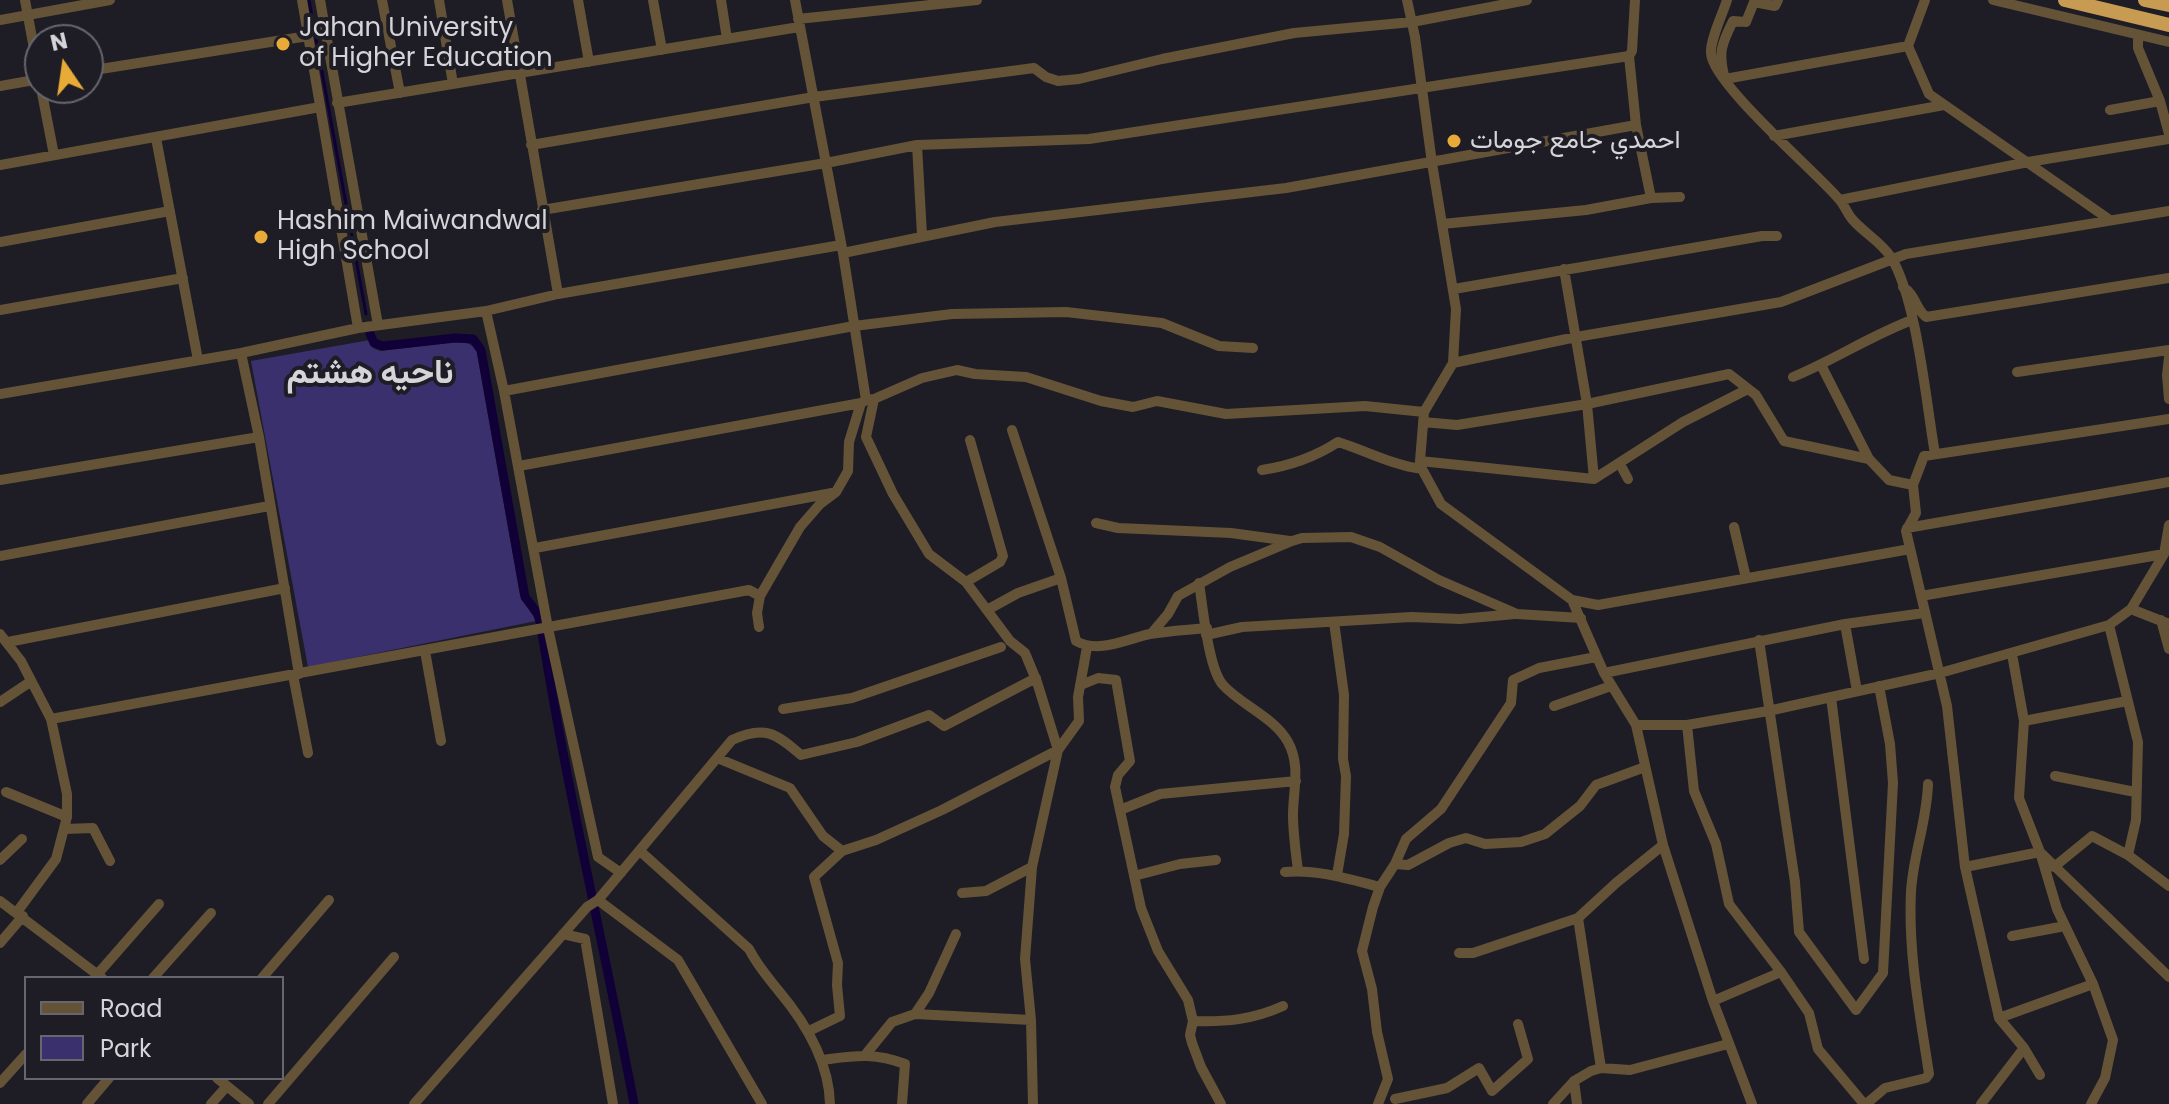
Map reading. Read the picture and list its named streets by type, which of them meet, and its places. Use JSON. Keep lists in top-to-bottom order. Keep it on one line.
{"districts":["ناحیه هشتم"],"places":["Jahan University of Higher Education","احمدي جامع جومات","Hashim Maiwandwal High School"],"legend":["Road","Park"],"north":"top"}
